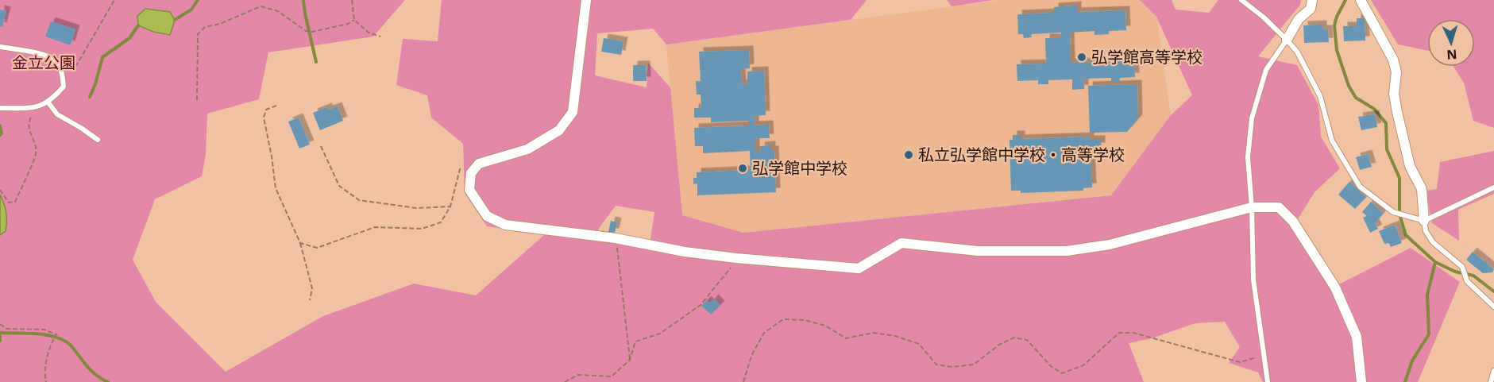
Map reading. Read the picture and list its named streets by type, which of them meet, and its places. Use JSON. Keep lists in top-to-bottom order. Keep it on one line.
{"parks":["金立公園"],"places":["弘学館高等学校","私立弘学館中学校・高等学校","弘学館中学校"],"north":"bottom"}
